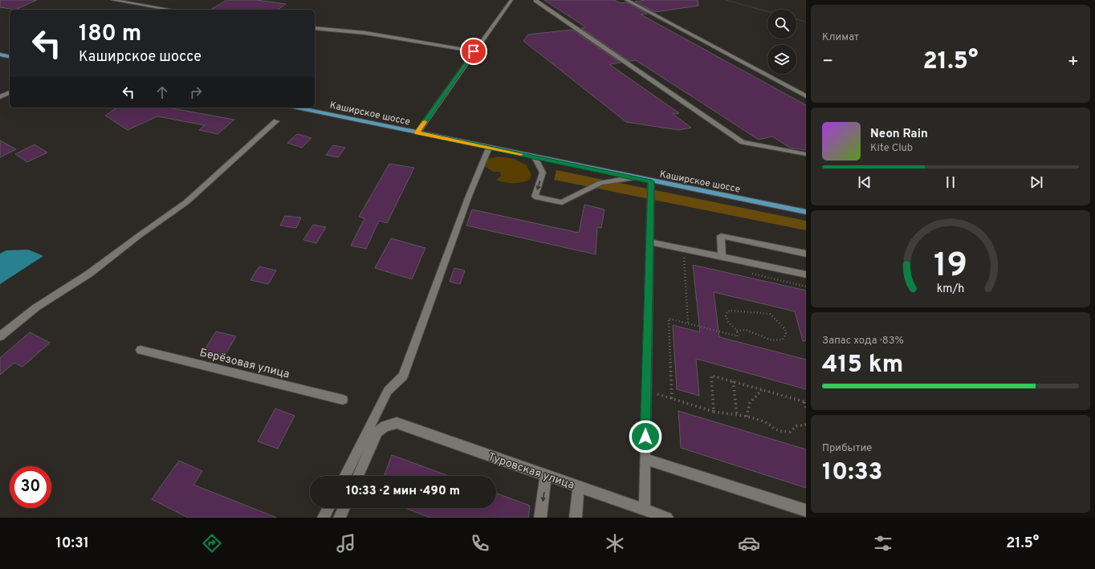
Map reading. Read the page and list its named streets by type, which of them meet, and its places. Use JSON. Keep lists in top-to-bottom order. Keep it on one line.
{"streets":{"main road":["Каширское шоссе"],"street":["Берёзовая улица","Туровская улица"]},"page":{"tile":["Климат",["Запас хода · 83%","415 km"],["Прибытие","10:33"]],"turn":["180 m","Каширское шоссе"],"heat":["−","21.5°","+"],"song":["Neon Rain","Kite Club"],"limit":"30","trip":"10:33 · 2 мин · 490 m","tabs":["10:31","21.5°"],"gauge":["19","km/h"]}}
